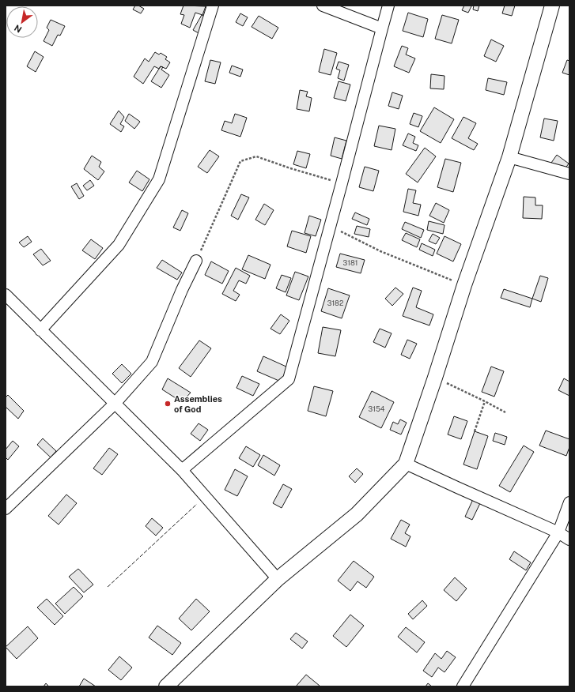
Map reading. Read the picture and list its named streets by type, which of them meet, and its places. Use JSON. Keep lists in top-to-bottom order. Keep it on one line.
{"places":["Assemblies of God"],"house_numbers":["3181","3182","3154"],"north":"bottom left"}
